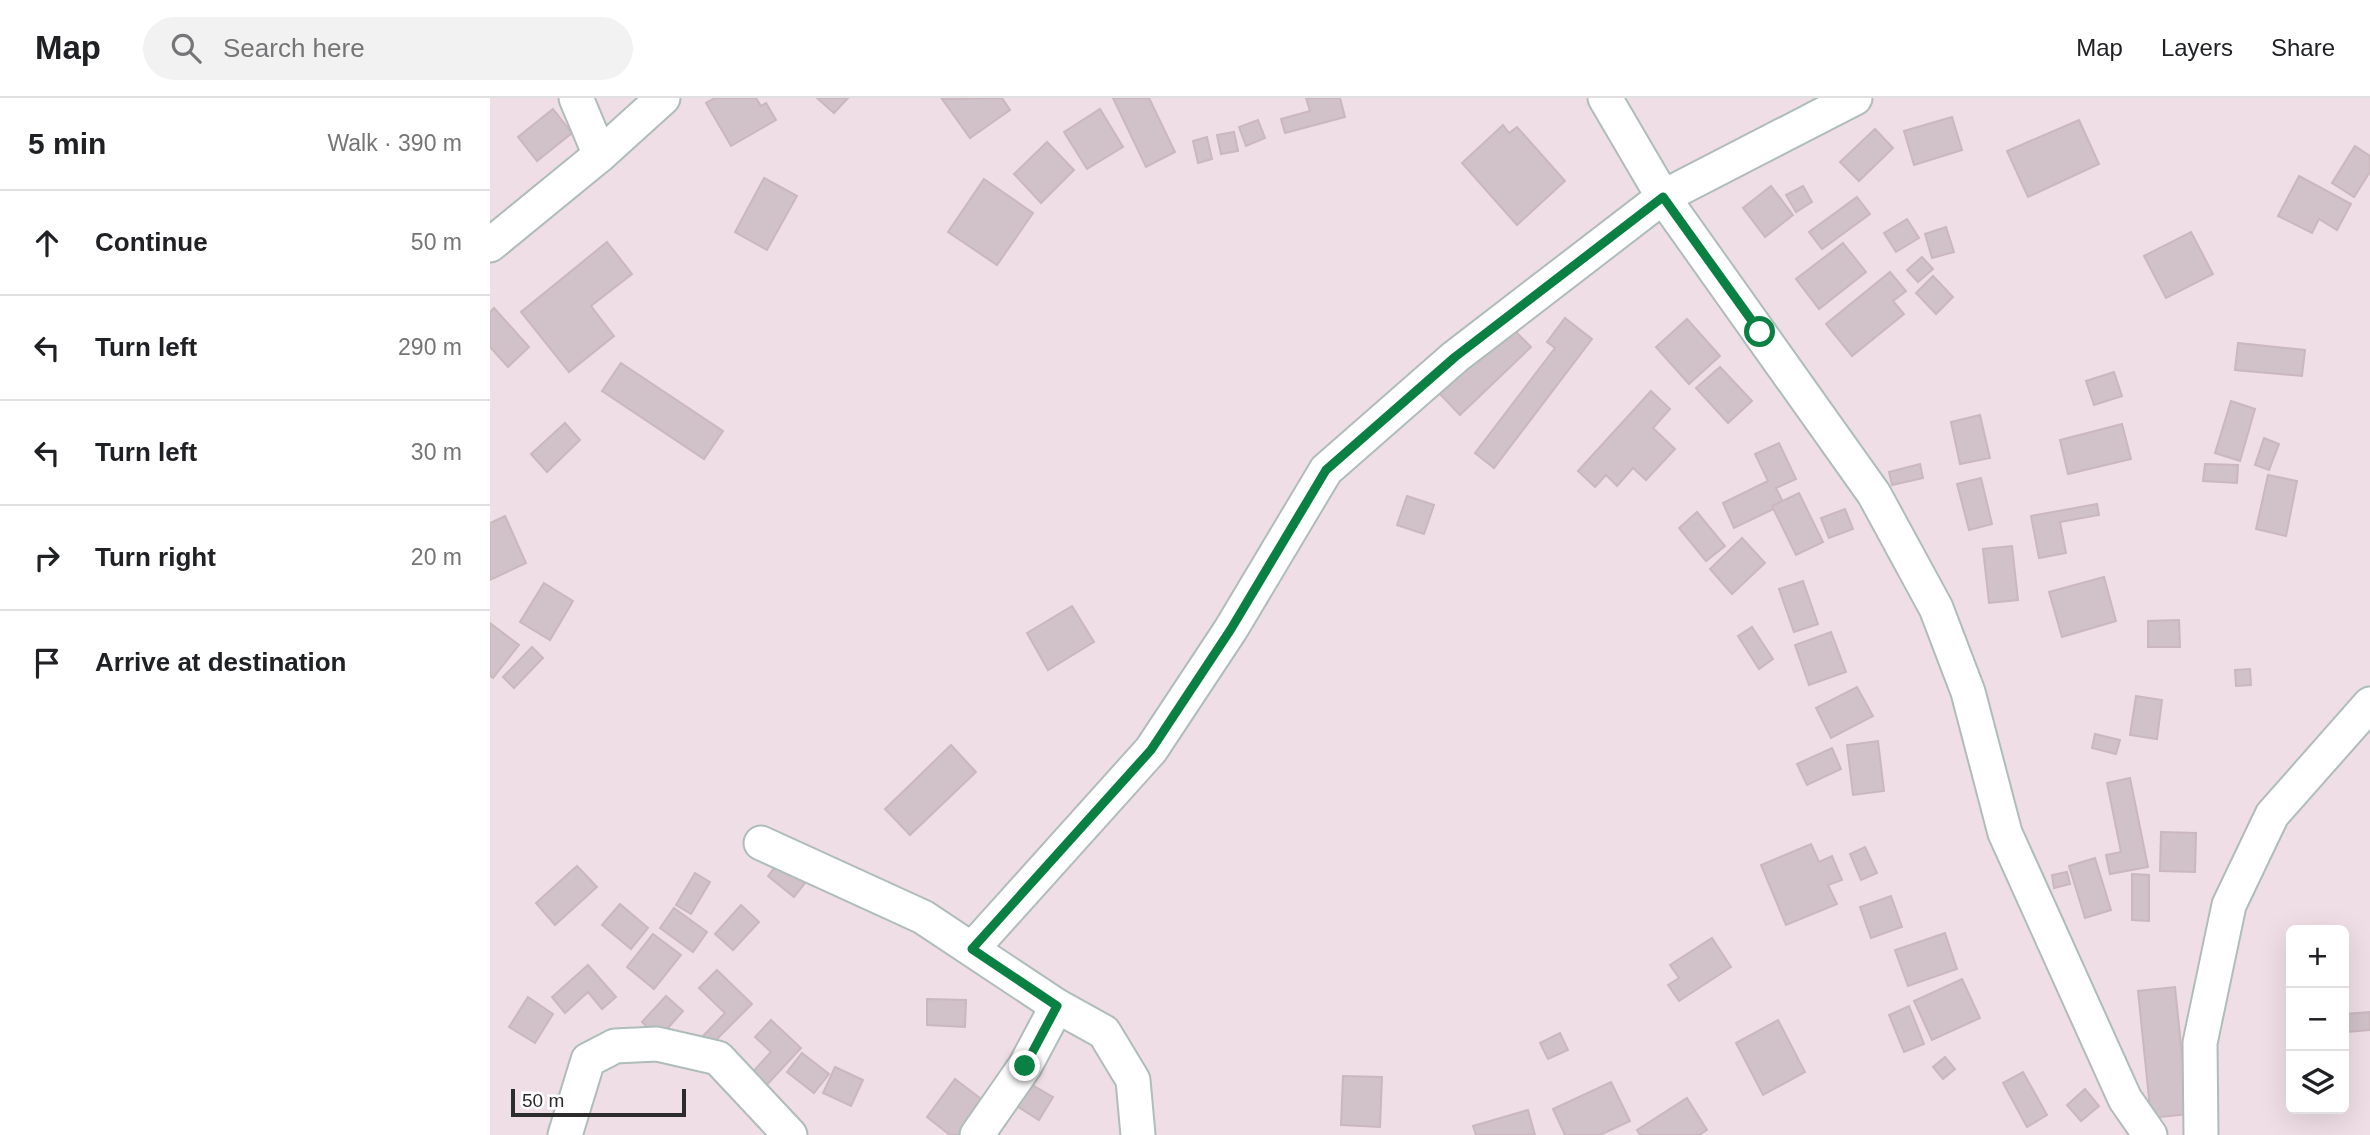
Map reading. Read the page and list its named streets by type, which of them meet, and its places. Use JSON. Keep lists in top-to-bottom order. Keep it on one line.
{"scale_bar":"50 m","page":{"header":"Map","search":"Search here","nav":["Map","Layers","Share"],"heading":["5 min","Walk · 390 m"],"list":[["Continue","50 m"],["Turn left","290 m"],["Turn left","30 m"],["Turn right","20 m"],"Arrive at destination"],"map_buttons":["+","−"],"scale":"50 m"}}
